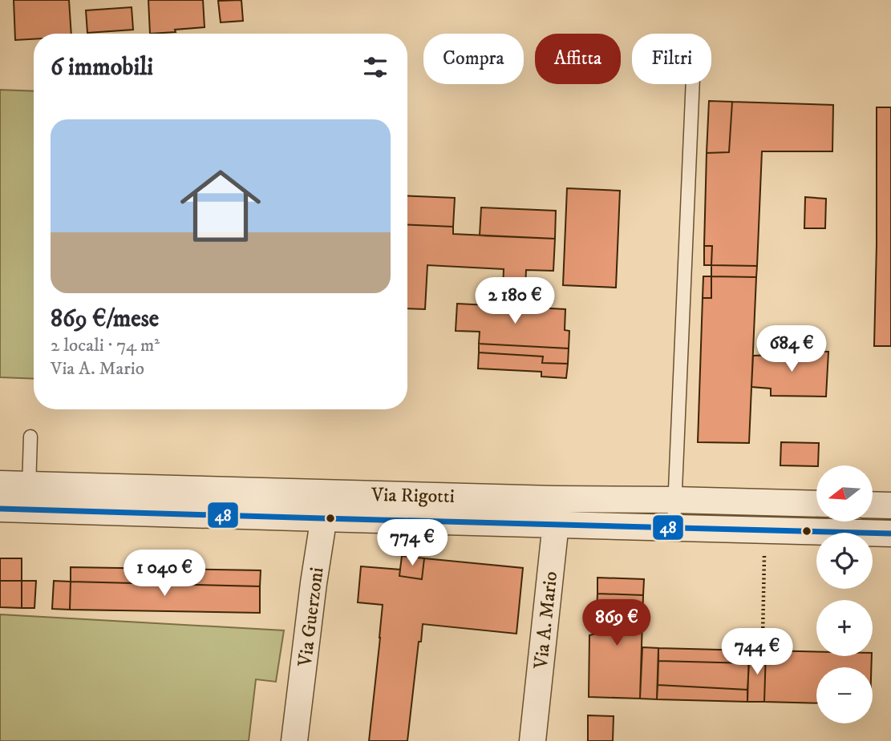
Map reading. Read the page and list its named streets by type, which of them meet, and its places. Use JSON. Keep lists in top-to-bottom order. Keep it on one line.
{"streets":{"street":["Via Rigotti","Via Guerzoni","Via A. Mario"]},"crossings":[["Via Rigotti","Via Guerzoni"],["Via Rigotti","Via A. Mario"]],"lines":["transit line 48"],"north":"left","page":{"chip":["Compra","Affitta","Filtri"],"heading":"6 immobili","list":[{"name":"869 €/mese","note":"2 locali · 74 m² · Via A. Mario"}],"price":["2 180 €","684 €","774 €","1 040 €","869 €","744 €"],"map_buttons":["+","−"]}}
